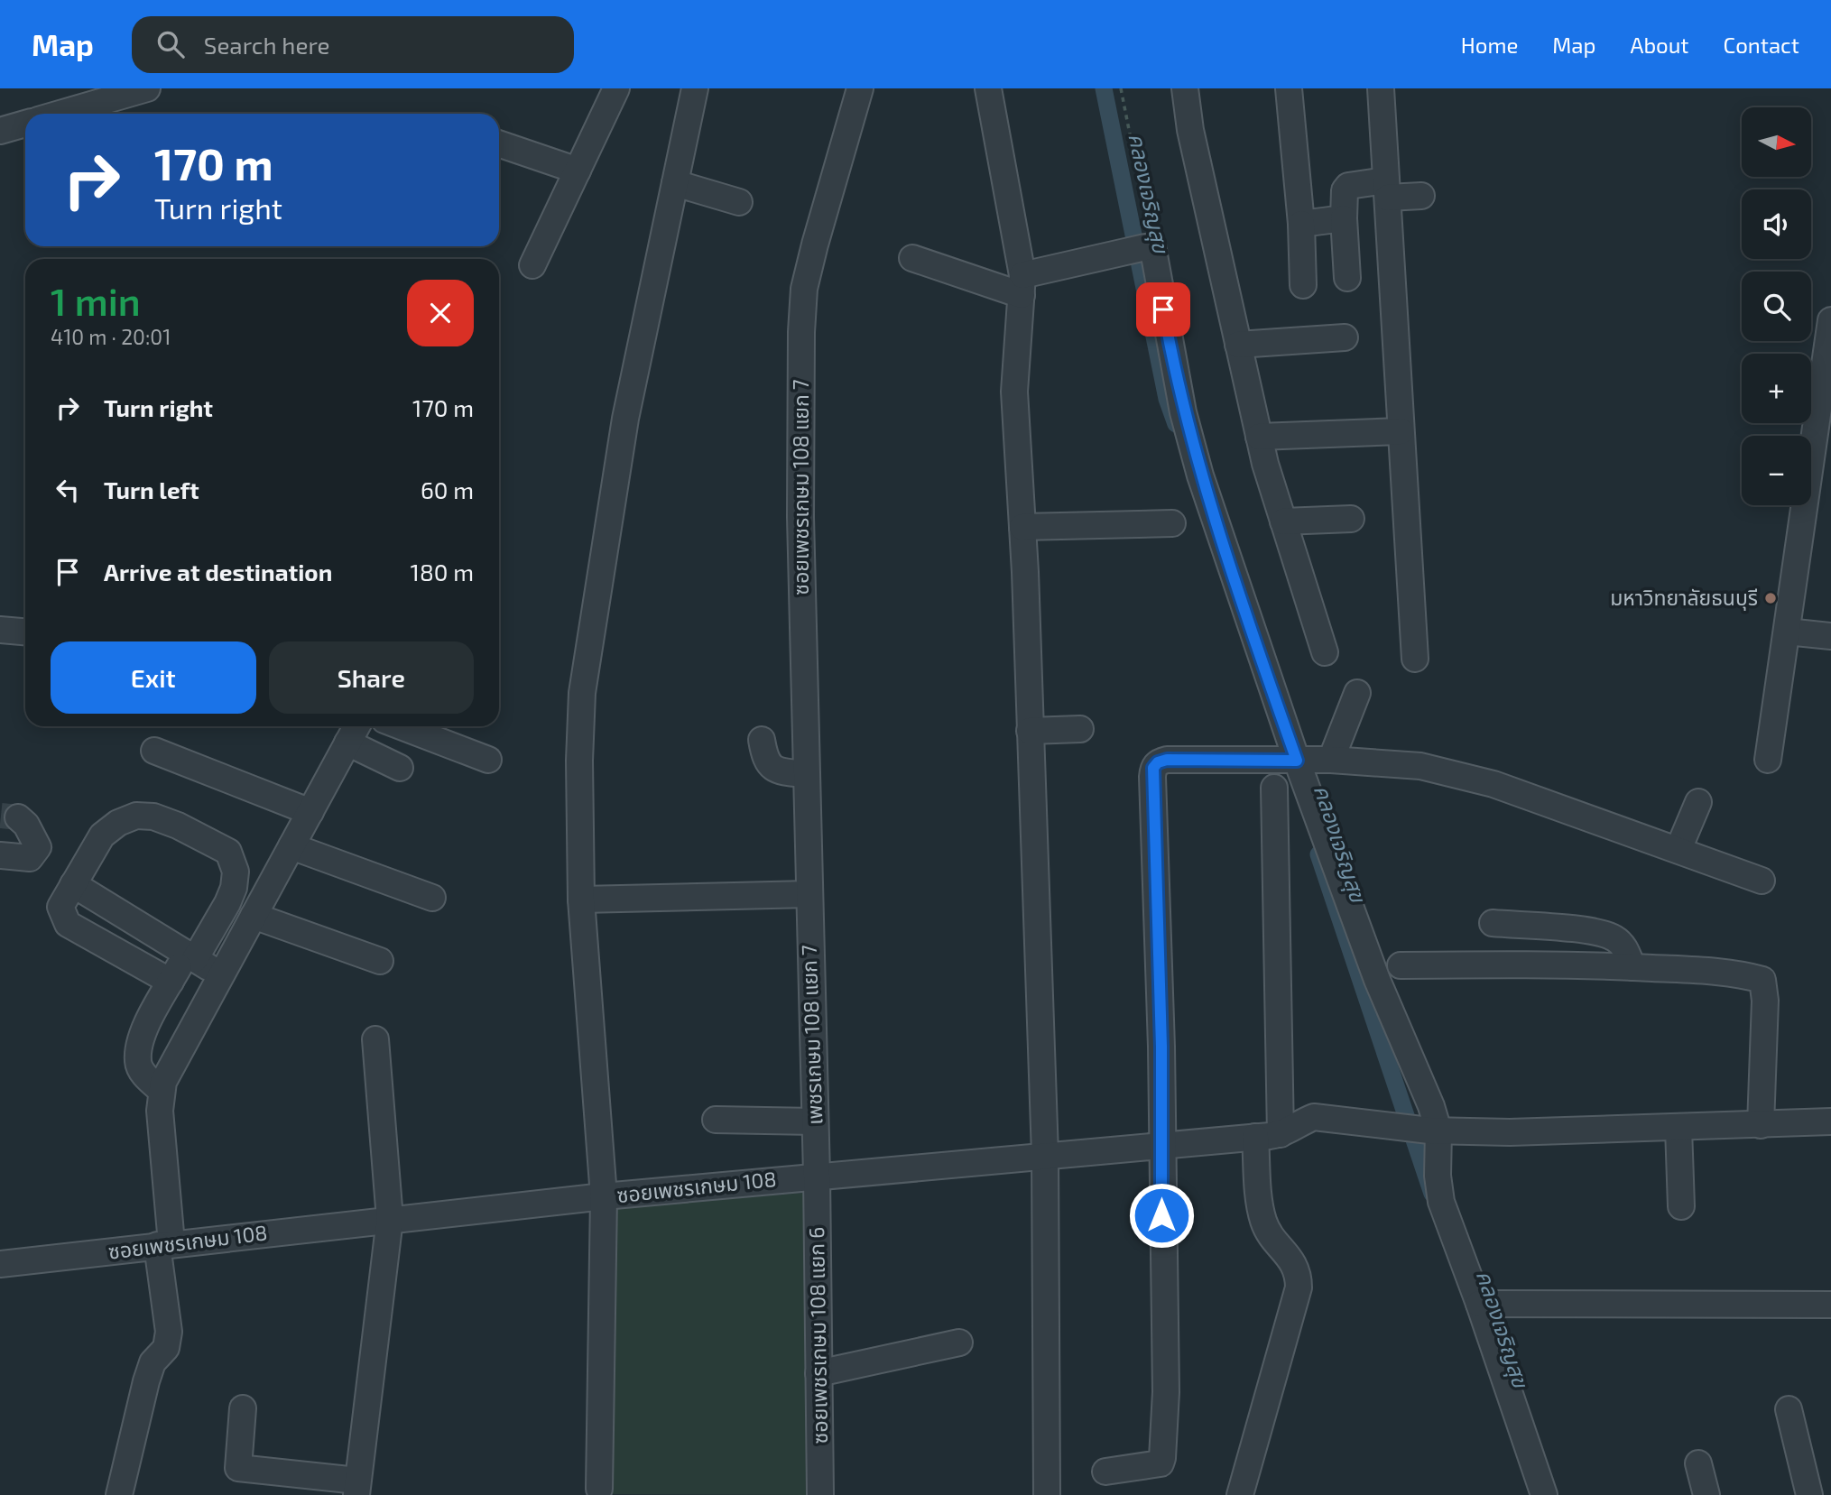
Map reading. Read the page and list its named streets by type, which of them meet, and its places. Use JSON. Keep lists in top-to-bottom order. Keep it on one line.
{"streets":{"street":["ซอยเพชรเกษม 108 แยก 7","เพชรเกษม 108 แยก 7","ซอยเพชรเกษม 108","ซอยเพชรเกษม 108 แยก 6"]},"crossings":[["ซอยเพชรเกษม 108 แยก 7","เพชรเกษม 108 แยก 7"],["เพชรเกษม 108 แยก 7","ซอยเพชรเกษม 108"],["เพชรเกษม 108 แยก 7","ซอยเพชรเกษม 108 แยก 6"],["ซอยเพชรเกษม 108","ซอยเพชรเกษม 108 แยก 6"]],"water":["คลองเจริญสุข"],"places":["มหาวิทยาลัยธนบุรี"],"north":"right","page":{"header":"Map","search":"Search here","nav":["Home","Map","About","Contact"],"map_buttons":["+","−"],"turn":["170 m","Turn right"],"heading":["1 min","410 m · 20:01"],"list":[{"name":"Turn right","value":"170 m"},{"name":"Turn left","value":"60 m"},{"name":"Arrive at destination","value":"180 m"}],"buttons":["Exit","Share"]}}
